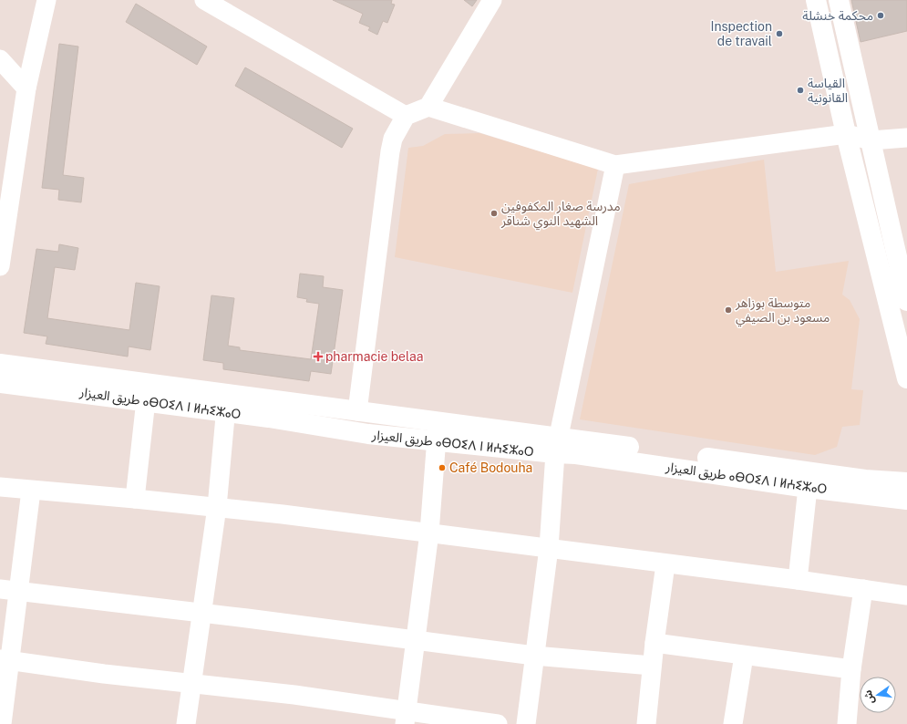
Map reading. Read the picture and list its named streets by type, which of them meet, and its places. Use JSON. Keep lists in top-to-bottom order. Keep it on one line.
{"streets":{"main road":["طريق العيزار ⴰⴱⵔⵉⴷ ⵏ ⵍⵄⵉⵣⴰⵔ"]},"places":{"other":["محكمة خنشلة","Inspection de travail","القياسة القانونية","مدرسة صغار المكفوفين الشهيد النوي شناقر","متوسطة بوزاهر مسعود بن الصيفي","Café Bodouha"],"health":["pharmacie belaa"]},"north":"left"}
